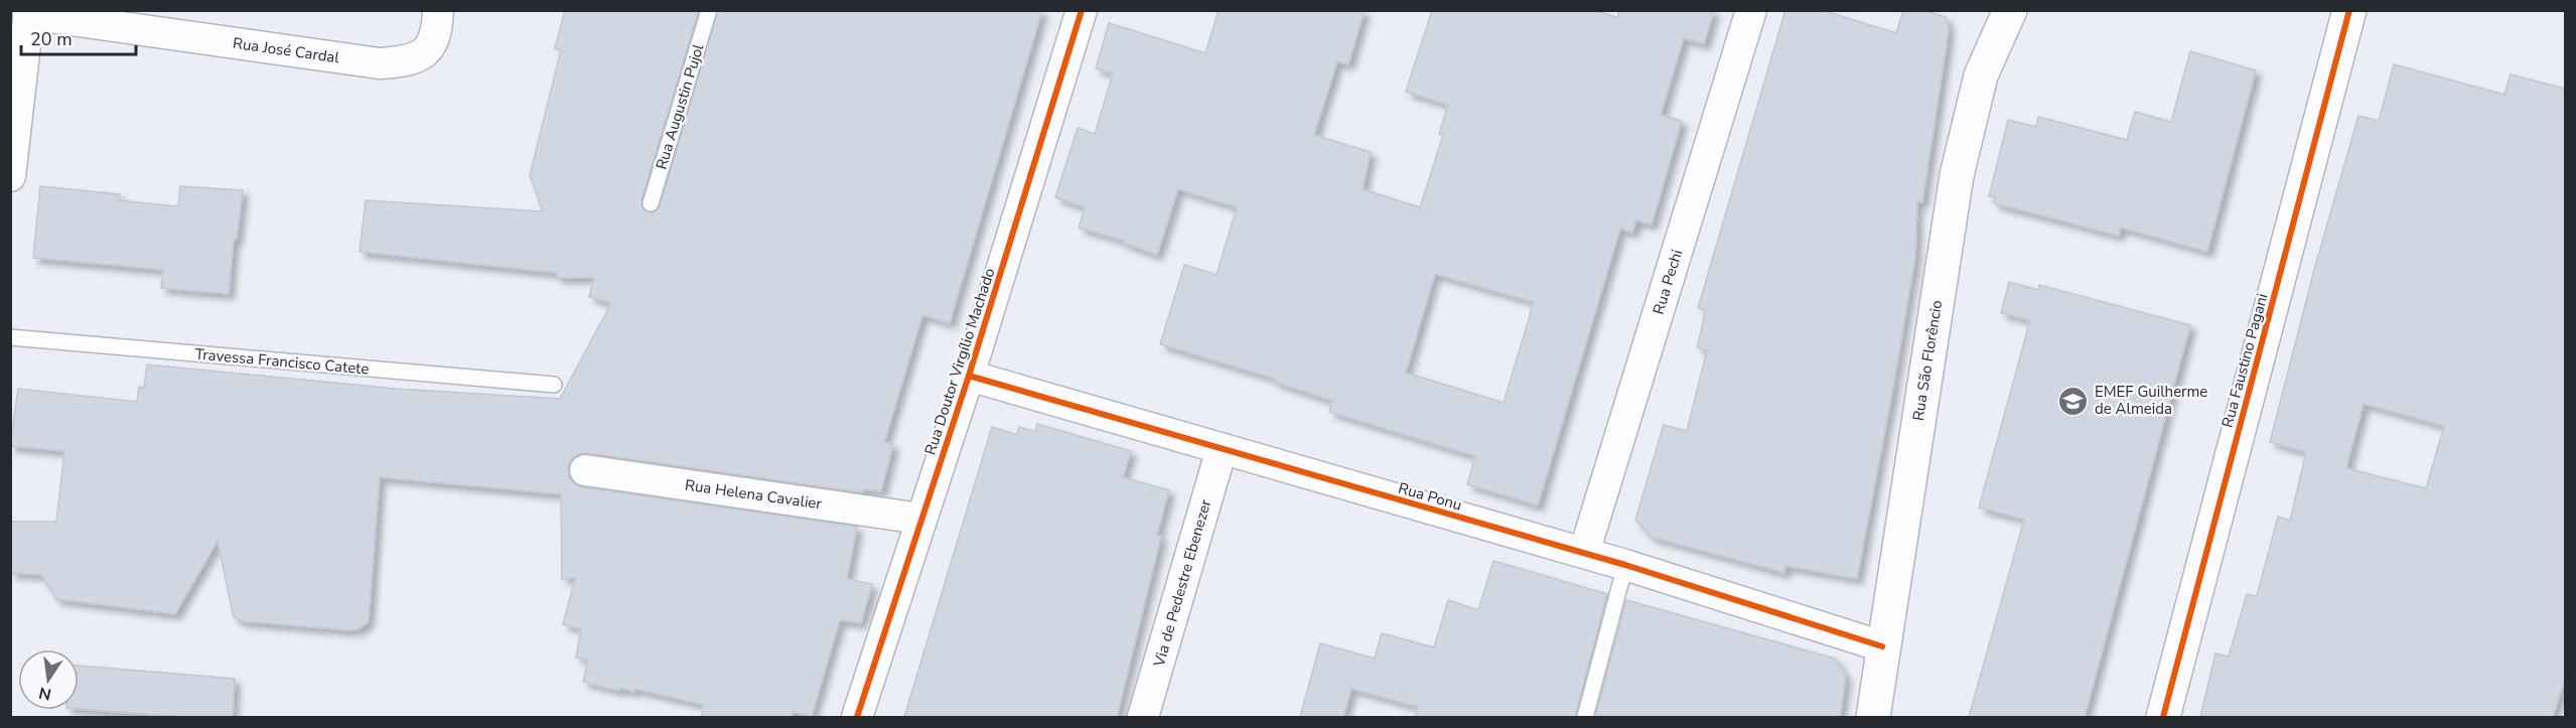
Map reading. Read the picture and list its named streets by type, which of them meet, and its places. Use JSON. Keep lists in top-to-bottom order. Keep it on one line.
{"streets":{"street":["Rua José Cardal","Rua Pechi","Rua São Florêncio","Rua Faustino Pagani","Rua Doutor Virgílio Machado","Rua Helena Cavalier","Rua Ponu","Via de Pedestre Ebenezer"],"lane":["Rua Augustin Pujol","Travessa Francisco Catete"]},"crossings":[["Rua Pechi","Rua Ponu"],["Rua São Florêncio","Rua Ponu"],["Rua Doutor Virgílio Machado","Rua Helena Cavalier"],["Rua Doutor Virgílio Machado","Rua Ponu"],["Rua Ponu","Via de Pedestre Ebenezer"]],"places":{"school or university":["EMEF Guilherme de Almeida"]},"scale_bar":"20 m","north":"bottom"}
